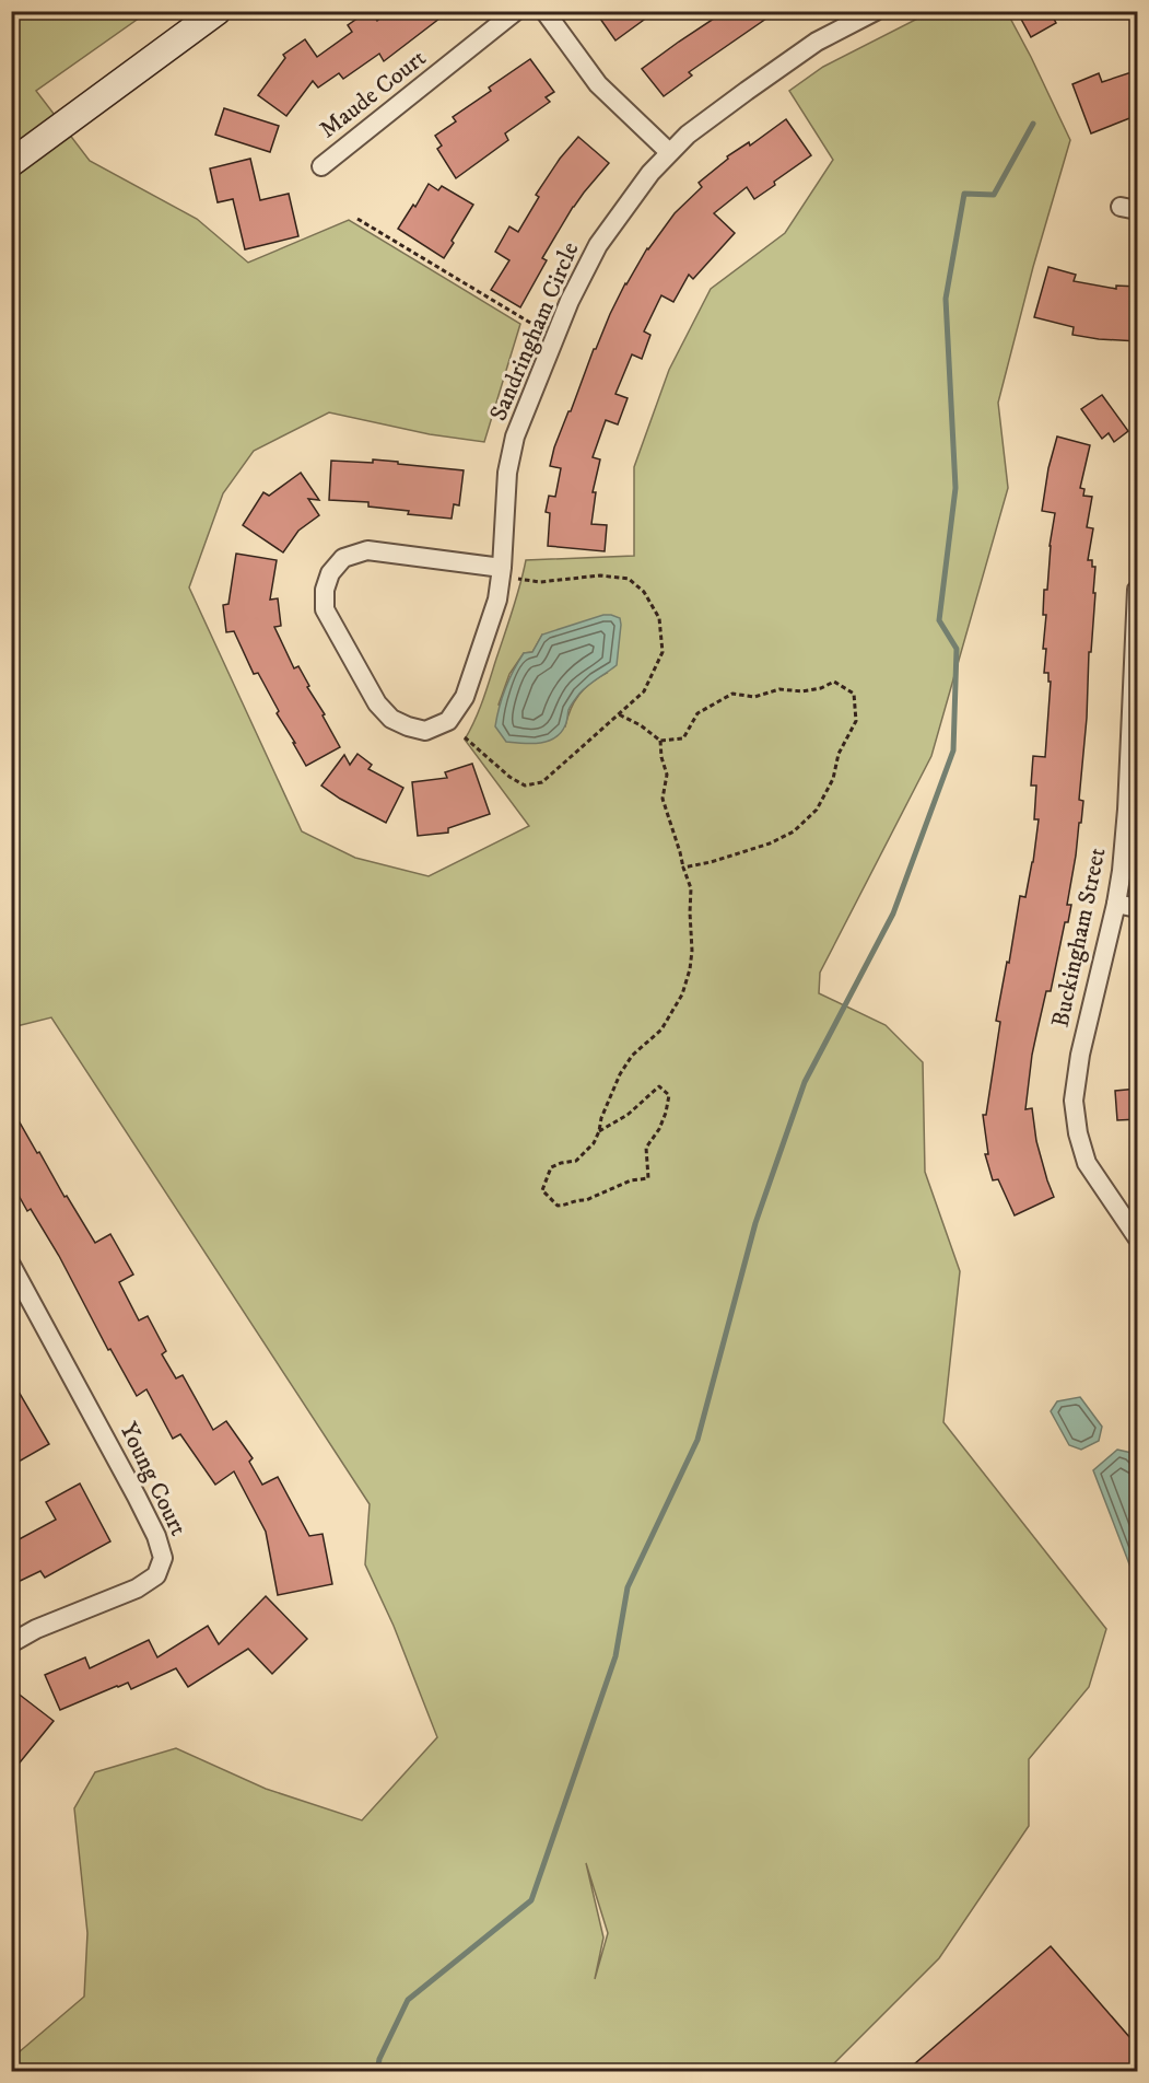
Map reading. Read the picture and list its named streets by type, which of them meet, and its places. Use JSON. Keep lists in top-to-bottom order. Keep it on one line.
{"streets":{"street":["Maude Court","Sandringham Circle","Buckingham Street","Young Court"]}}
